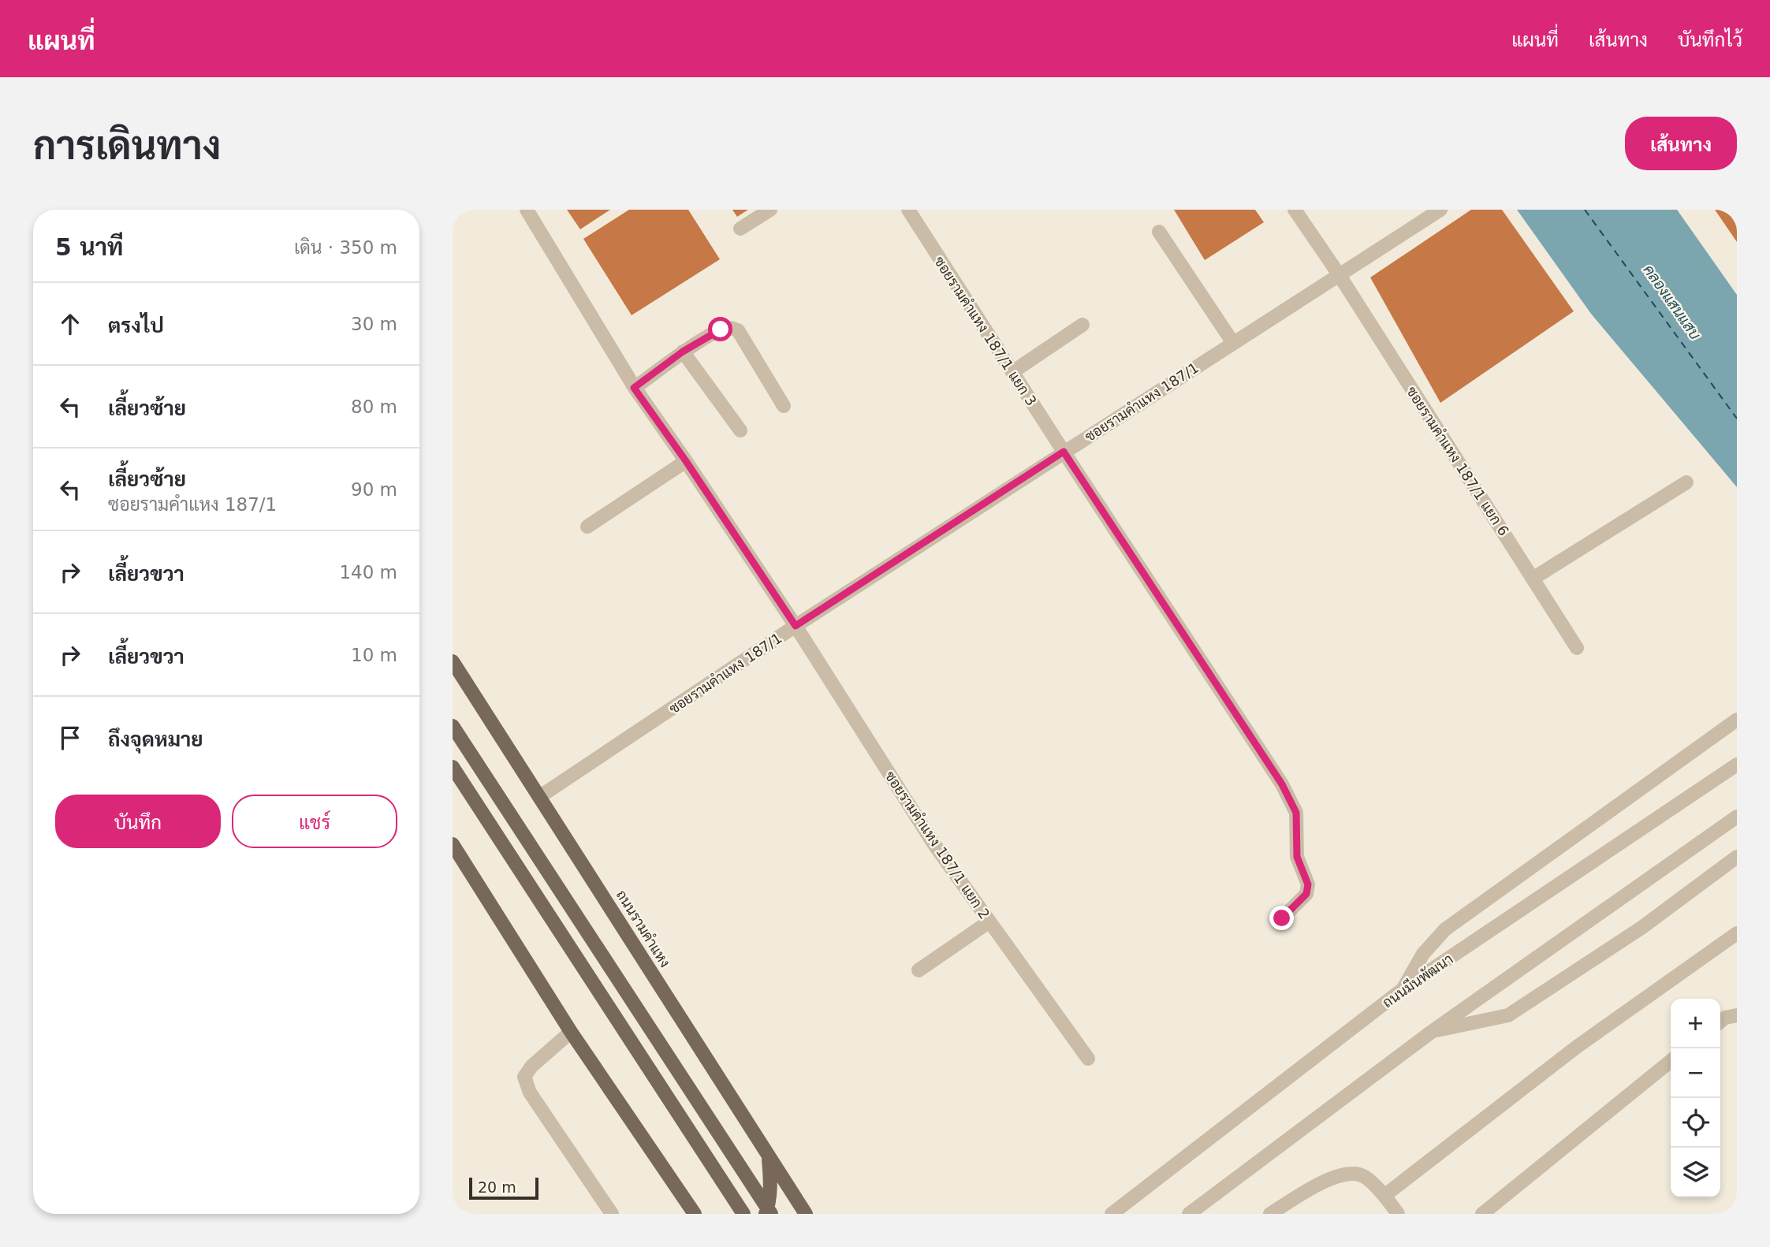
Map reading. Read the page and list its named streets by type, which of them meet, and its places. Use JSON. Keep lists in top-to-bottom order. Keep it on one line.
{"streets":{"main road":["ถนนรามคำแหง"],"street":["ซอยรามคำแหง 187/1 แยก 3","ซอยรามคำแหง 187/1","ซอยรามคำแหง 187/1 แยก 6","ซอยรามคำแหง 187/1 แยก 2","ถนนมีนพัฒนา"]},"crossings":[["ซอยรามคำแหง 187/1 แยก 3","ซอยรามคำแหง 187/1"],["ซอยรามคำแหง 187/1","ซอยรามคำแหง 187/1 แยก 6"],["ซอยรามคำแหง 187/1","ซอยรามคำแหง 187/1 แยก 2"],["ซอยรามคำแหง 187/1","ถนนรามคำแหง"]],"water":["คลองแสนแสบ"],"scale_bar":"20 m","page":{"header":"แผนที่","nav":["แผนที่","เส้นทาง","บันทึกไว้"],"buttons":["เส้นทาง",["บันทึก","แชร์"]],"title":"การเดินทาง","heading":["5 นาที","เดิน · 350 m"],"list":[["ตรงไป","30 m"],["เลี้ยวซ้าย","80 m"],["เลี้ยวซ้าย","ซอยรามคำแหง 187/1","90 m"],["เลี้ยวขวา","140 m"],["เลี้ยวขวา","10 m"],"ถึงจุดหมาย"],"map_buttons":["+","−"],"scale":"20 m"}}
